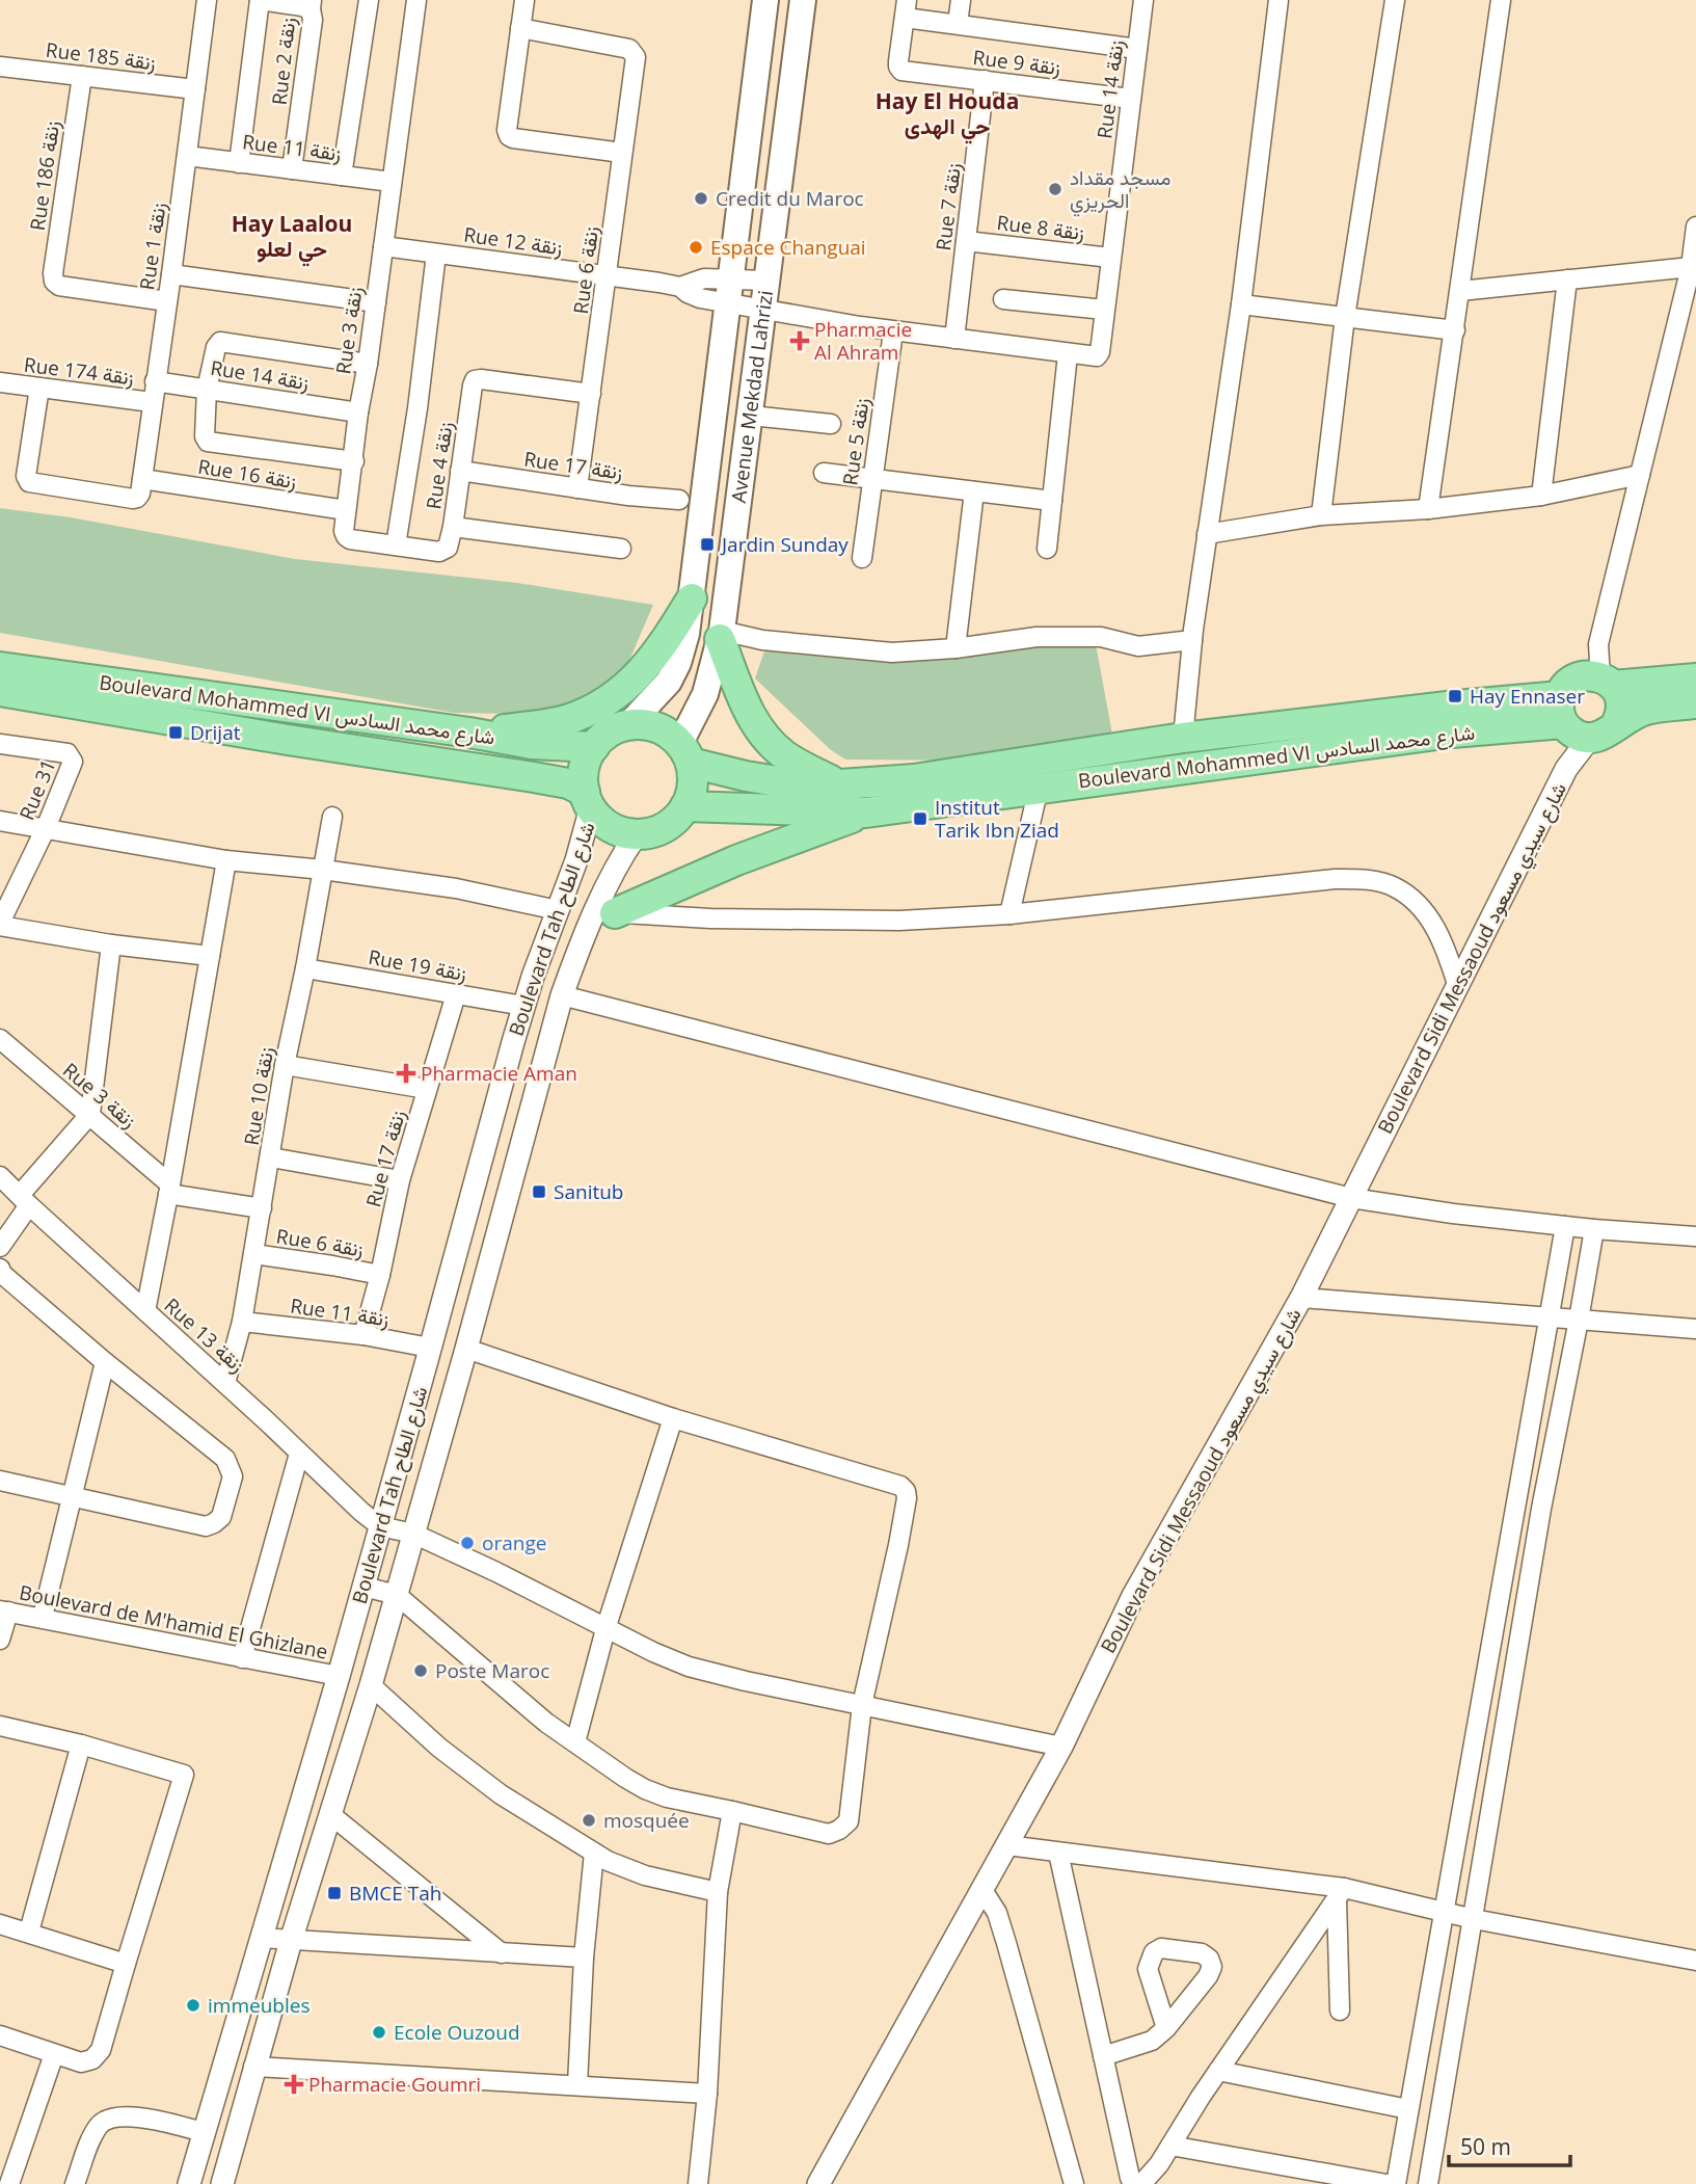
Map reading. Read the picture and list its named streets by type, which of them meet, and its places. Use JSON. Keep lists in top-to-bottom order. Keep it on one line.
{"streets":{"highway":["Boulevard Mohammed VI شارع محمد السادس"],"main road":["Avenue Mekdad Lahrizi"],"street":["Rue 185 زنقة","Rue 2 زنقة","Rue 9 زنقة","Rue 14 زنقة","Rue 11 زنقة","Rue 186 زنقة","Rue 7 زنقة","Rue 8 زنقة","Rue 12 زنقة","Rue 1 زنقة","Rue 6 زنقة","Rue 3 زنقة","Rue 174 زنقة","Rue 5 زنقة","Rue 4 زنقة","Rue 17 زنقة","Rue 16 زنقة","Rue 31","Boulevard Tah شارع الطاح","Boulevard Sidi Messaoud شارع سيدي مسعود","Rue 19 زنقة","Rue 10 زنقة","Rue 13 زنقة","Boulevard de M'hamid El Ghizlane"]},"crossings":[["Rue 185 زنقة","Rue 186 زنقة"],["Rue 185 زنقة","Rue 1 زنقة"],["Rue 2 زنقة","Rue 11 زنقة"],["Rue 9 زنقة","Rue 14 زنقة"],["Rue 9 زنقة","Rue 7 زنقة"],["Rue 14 زنقة","Rue 8 زنقة"],["Rue 14 زنقة","Rue 1 زنقة"],["Rue 14 زنقة","Rue 3 زنقة"],["Rue 11 زنقة","Rue 1 زنقة"],["Rue 11 زنقة","Rue 3 زنقة"],["Rue 11 زنقة","Rue 17 زنقة"],["Rue 11 زنقة","Boulevard Tah شارع الطاح"],["Rue 11 زنقة","Rue 10 زنقة"],["Rue 186 زنقة","Rue 1 زنقة"],["Rue 7 زنقة","Rue 8 زنقة"],["Rue 12 زنقة","Rue 6 زنقة"],["Rue 12 زنقة","Rue 3 زنقة"],["Rue 12 زنقة","Avenue Mekdad Lahrizi"],["Rue 1 زنقة","Rue 174 زنقة"],["Rue 1 زنقة","Rue 16 زنقة"],["Rue 6 زنقة","Rue 4 زنقة"],["Rue 6 زنقة","Rue 17 زنقة"],["Rue 6 زنقة","Rue 10 زنقة"],["Rue 3 زنقة","Rue 4 زنقة"],["Rue 3 زنقة","Rue 16 زنقة"],["Avenue Mekdad Lahrizi","Boulevard Mohammed VI شارع محمد السادس"],["Avenue Mekdad Lahrizi","Boulevard Tah شارع الطاح"],["Rue 4 زنقة","Rue 17 زنقة"],["Rue 17 زنقة","Rue 19 زنقة"],["Boulevard Mohammed VI شارع محمد السادس","Boulevard Tah شارع الطاح"],["Boulevard Mohammed VI شارع محمد السادس","Boulevard Sidi Messaoud شارع سيدي مسعود"],["Boulevard Tah شارع الطاح","Rue 19 زنقة"],["Boulevard Tah شارع الطاح","Rue 13 زنقة"],["Boulevard Tah شارع الطاح","Boulevard de M'hamid El Ghizlane"],["Rue 19 زنقة","Rue 10 زنقة"],["Rue 10 زنقة","Rue 13 زنقة"]],"districts":["Hay El Houda حي الهدى","Hay Laalou حي لعلو"],"places":{"other":["مسجد مقداد الحريزي","Credit du Maroc","Espace Changuai","orange","Poste Maroc","mosquée","immeubles","Ecole Ouzoud"],"health":["Pharmacie Al Ahram","Pharmacie Aman","Pharmacie Goumri"],"transit":["Jardin Sunday","Hay Ennaser","Drijat","Institut Tarik Ibn Ziad","Sanitub","BMCE Tah"]},"scale_bar":"50 m"}
